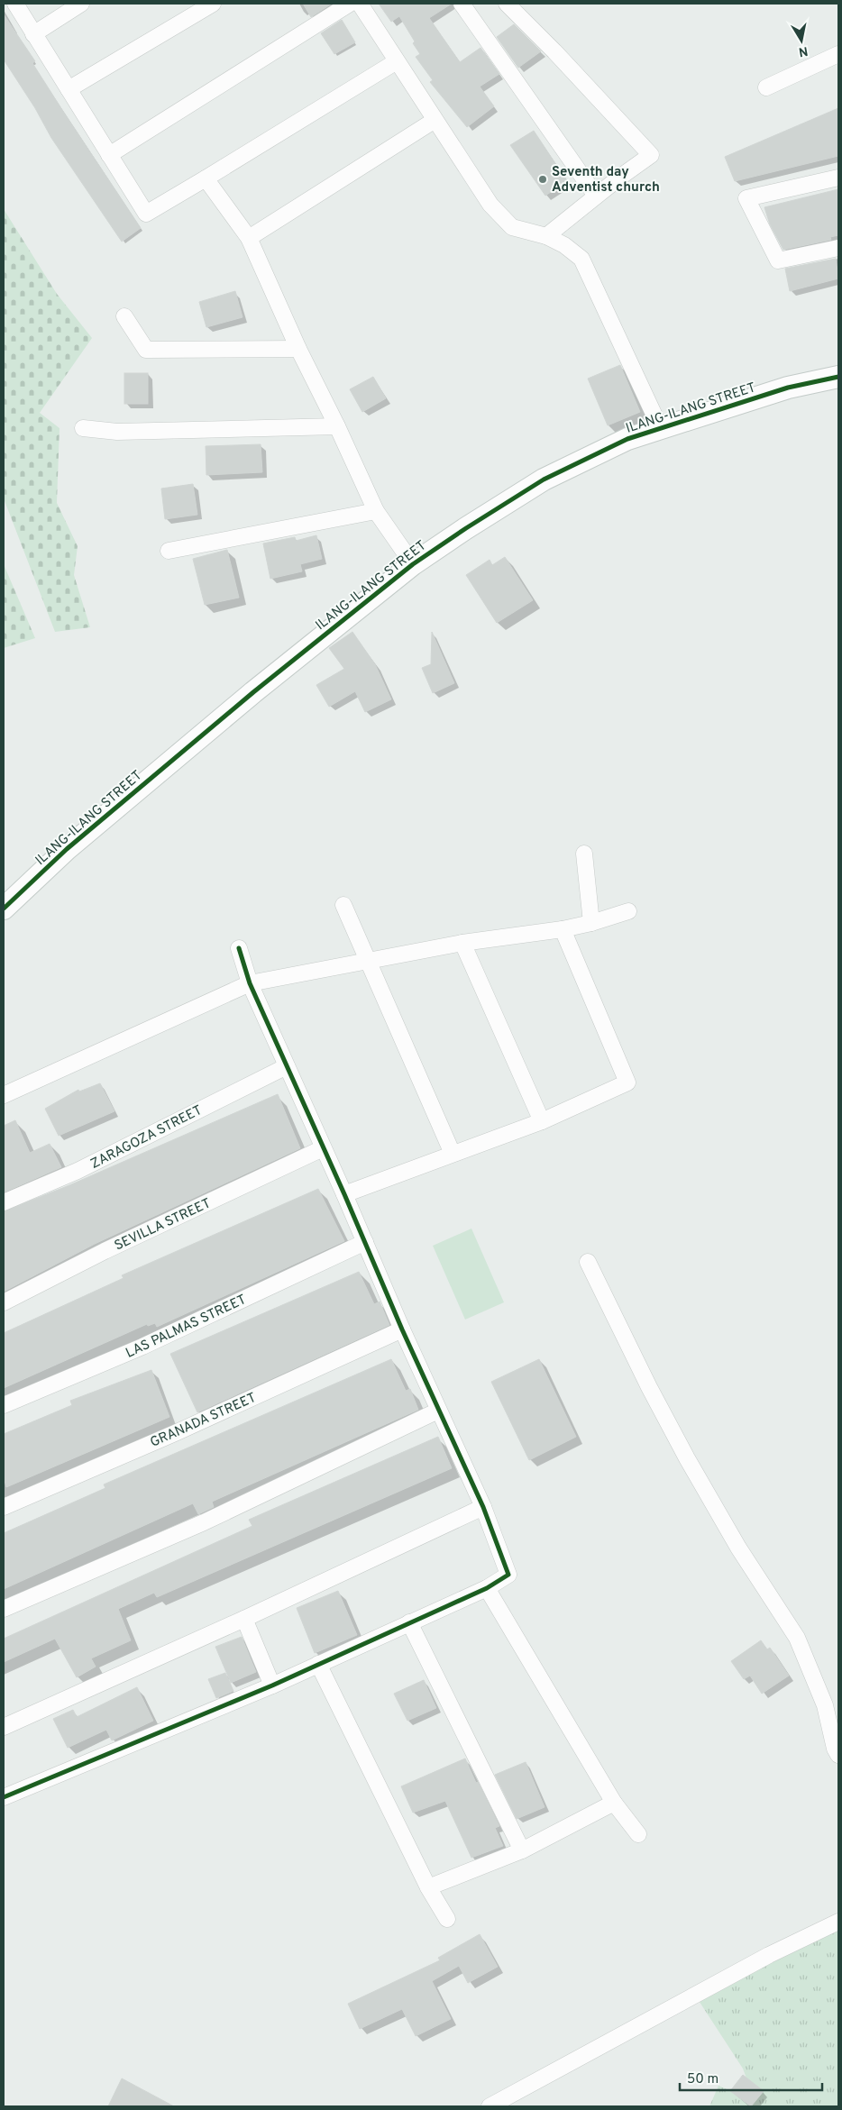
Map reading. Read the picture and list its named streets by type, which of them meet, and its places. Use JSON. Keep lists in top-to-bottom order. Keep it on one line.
{"streets":{"street":["ILANG-ILANG STREET","ZARAGOZA STREET","SEVILLA STREET","LAS PALMAS STREET","GRANADA STREET"]},"places":["Seventh day Adventist church"],"scale_bar":"50 m","north":"bottom"}
